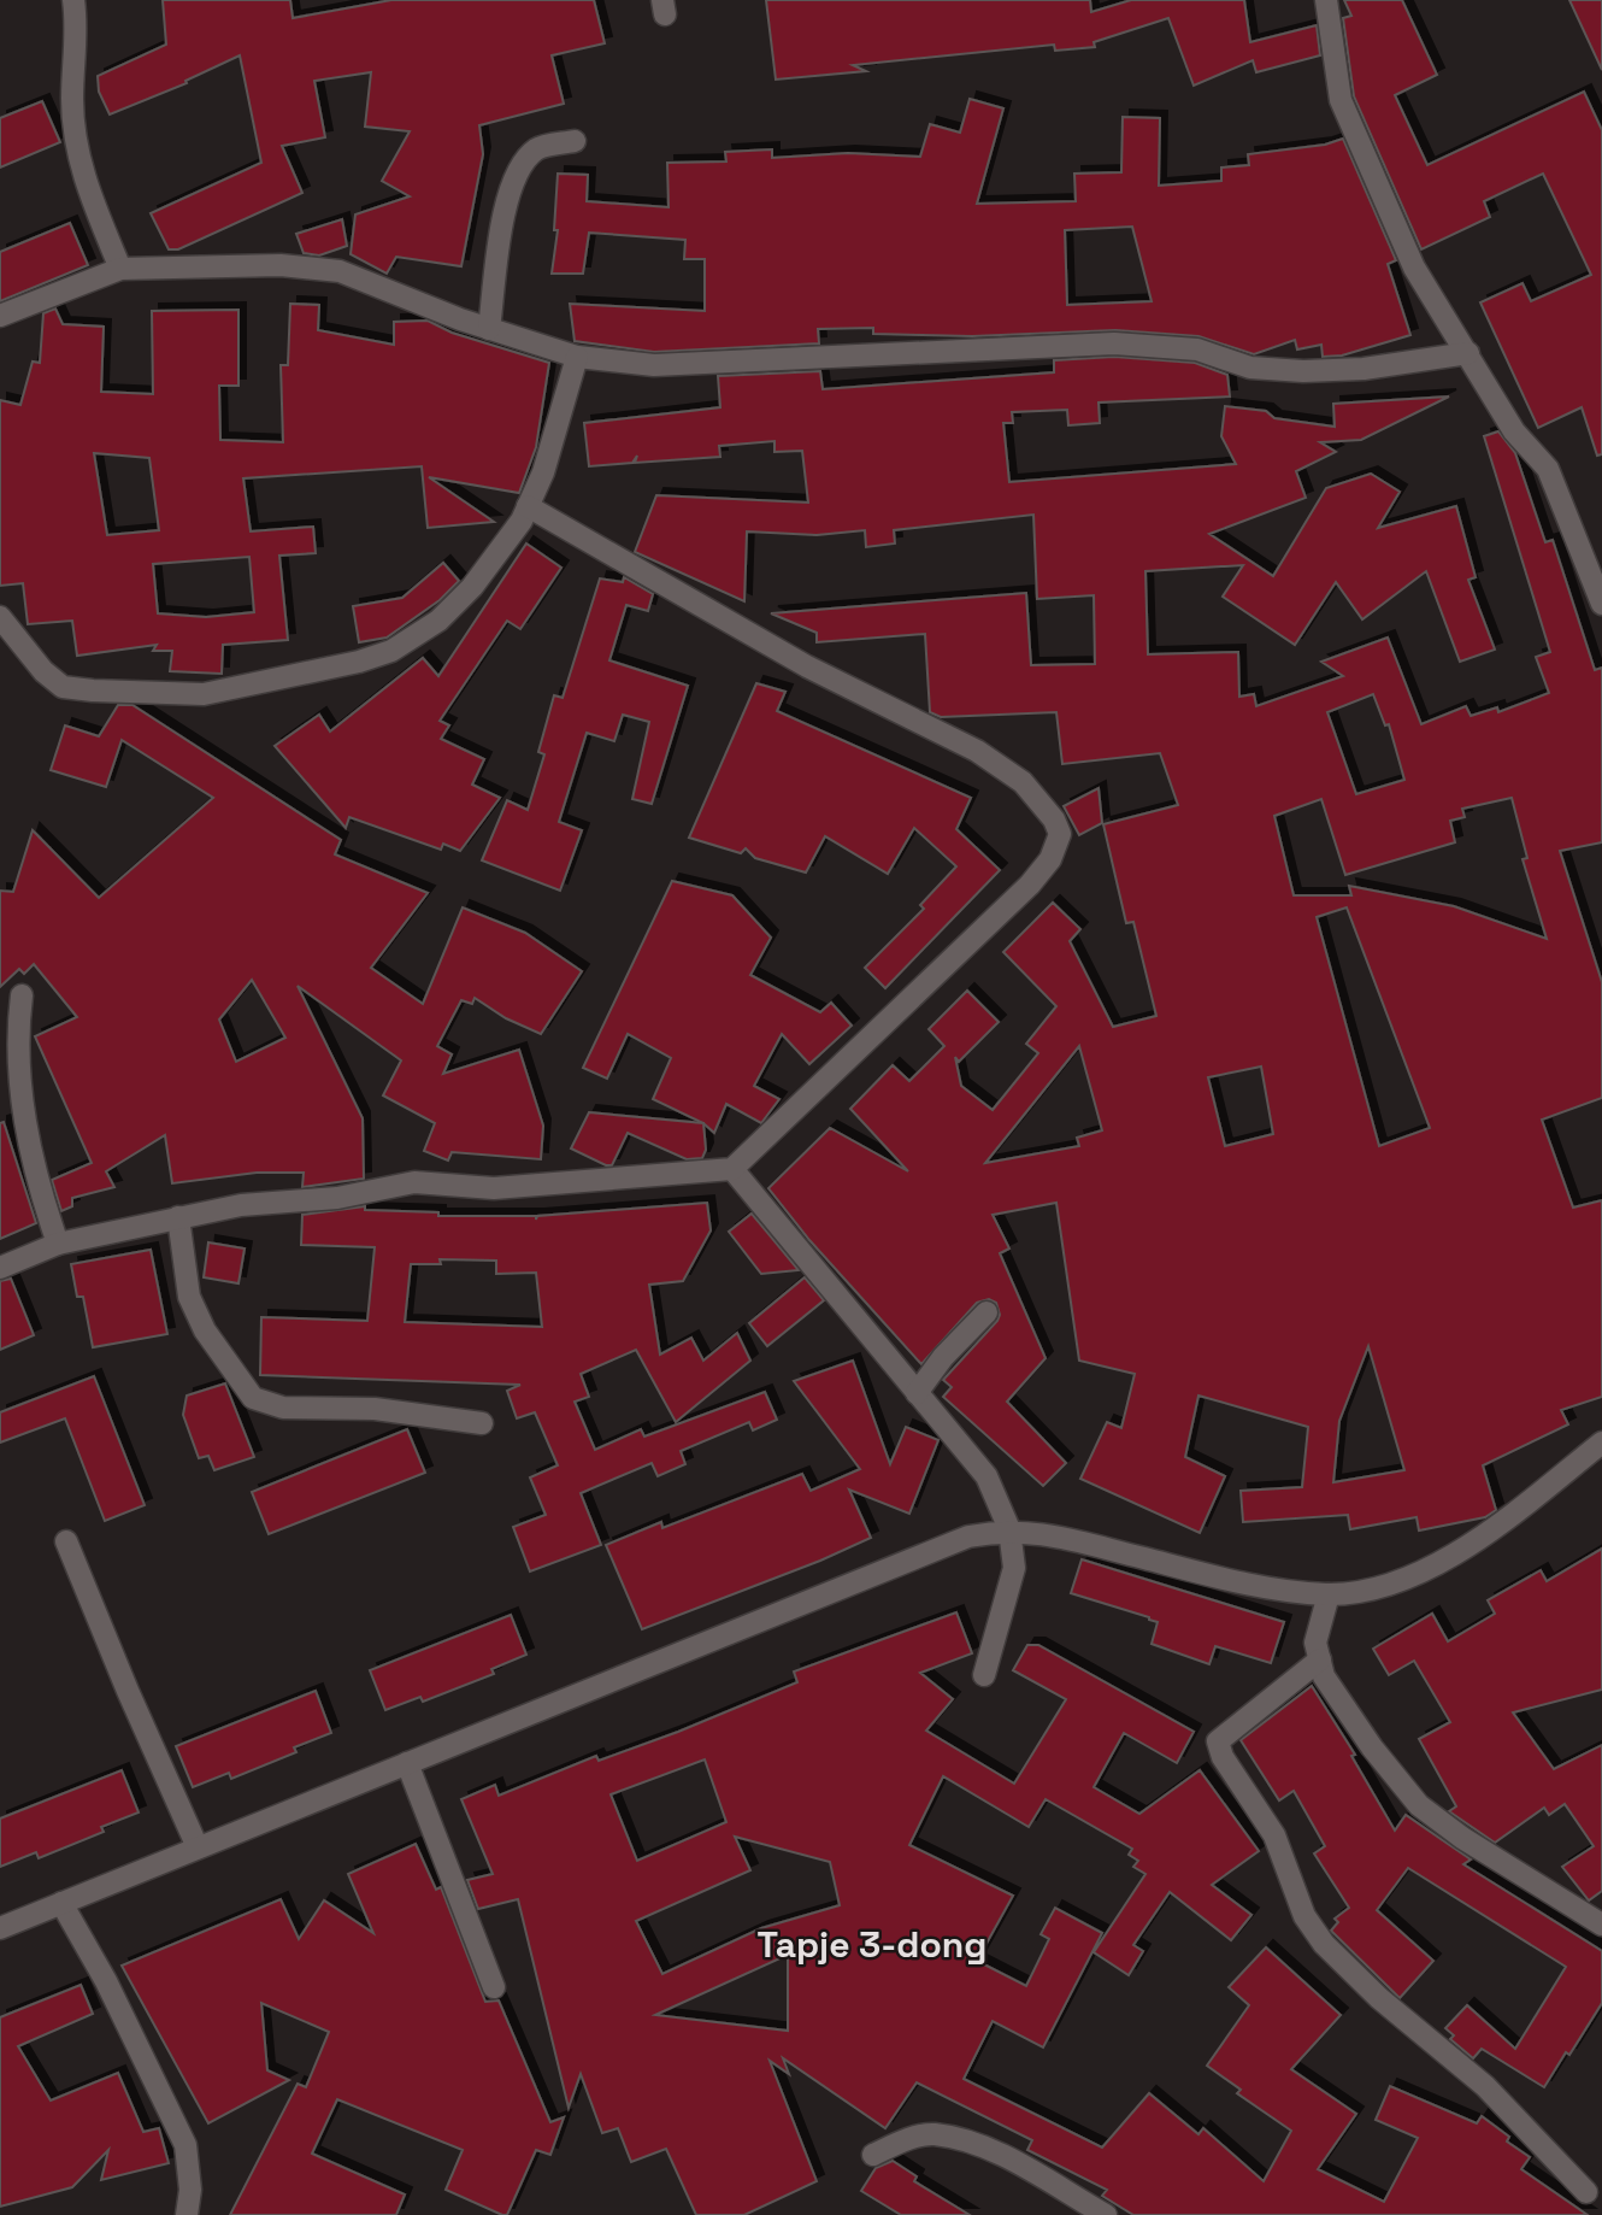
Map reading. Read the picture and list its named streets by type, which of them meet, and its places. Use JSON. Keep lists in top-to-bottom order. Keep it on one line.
{"districts":["Tapje 3-dong"]}
